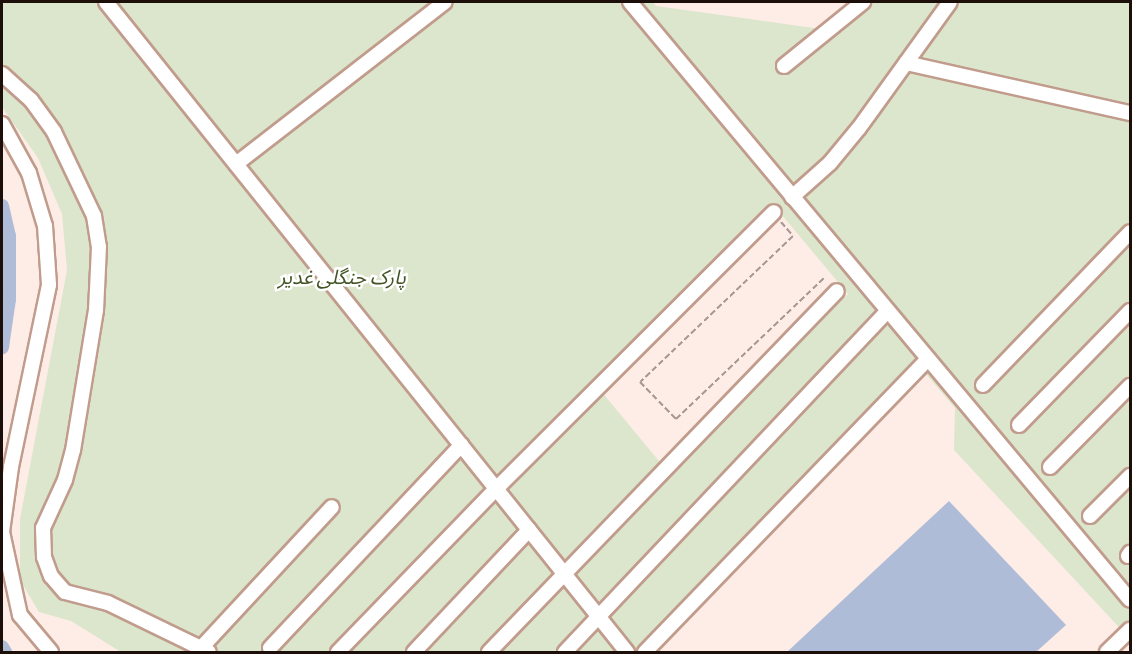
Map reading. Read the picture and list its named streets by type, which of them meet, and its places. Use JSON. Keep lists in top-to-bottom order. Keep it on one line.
{"parks":["پارک جنگلی غدیر"]}
